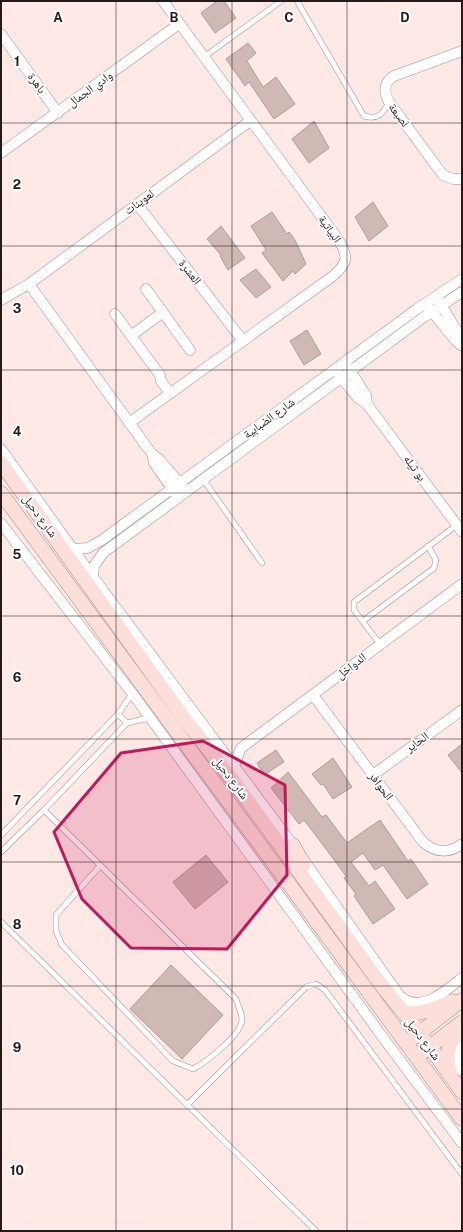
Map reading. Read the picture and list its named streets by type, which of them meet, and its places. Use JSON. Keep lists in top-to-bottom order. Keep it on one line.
{"streets":{"main road":["شارع دحيل"],"street":["باهرة","وادي الجمال","لصبعة","لعوينات","البياتية","العشرة","شارع الضبابية","بو ثيله","الدواخل","الحاير","الحوافر"]},"crossings":[["باهرة","وادي الجمال"],["وادي الجمال","البياتية"],["لعوينات","البياتية"],["لعوينات","العشرة"],["البياتية","العشرة"],["شارع الضبابية","بو ثيله"],["شارع الضبابية","شارع دحيل"],["الدواخل","الحوافر"],["الحاير","الحوافر"]],"grid":{"columns":["A","B","C","D"],"rows":["1","2","3","4","5","6","7","8","9","10"]}}
